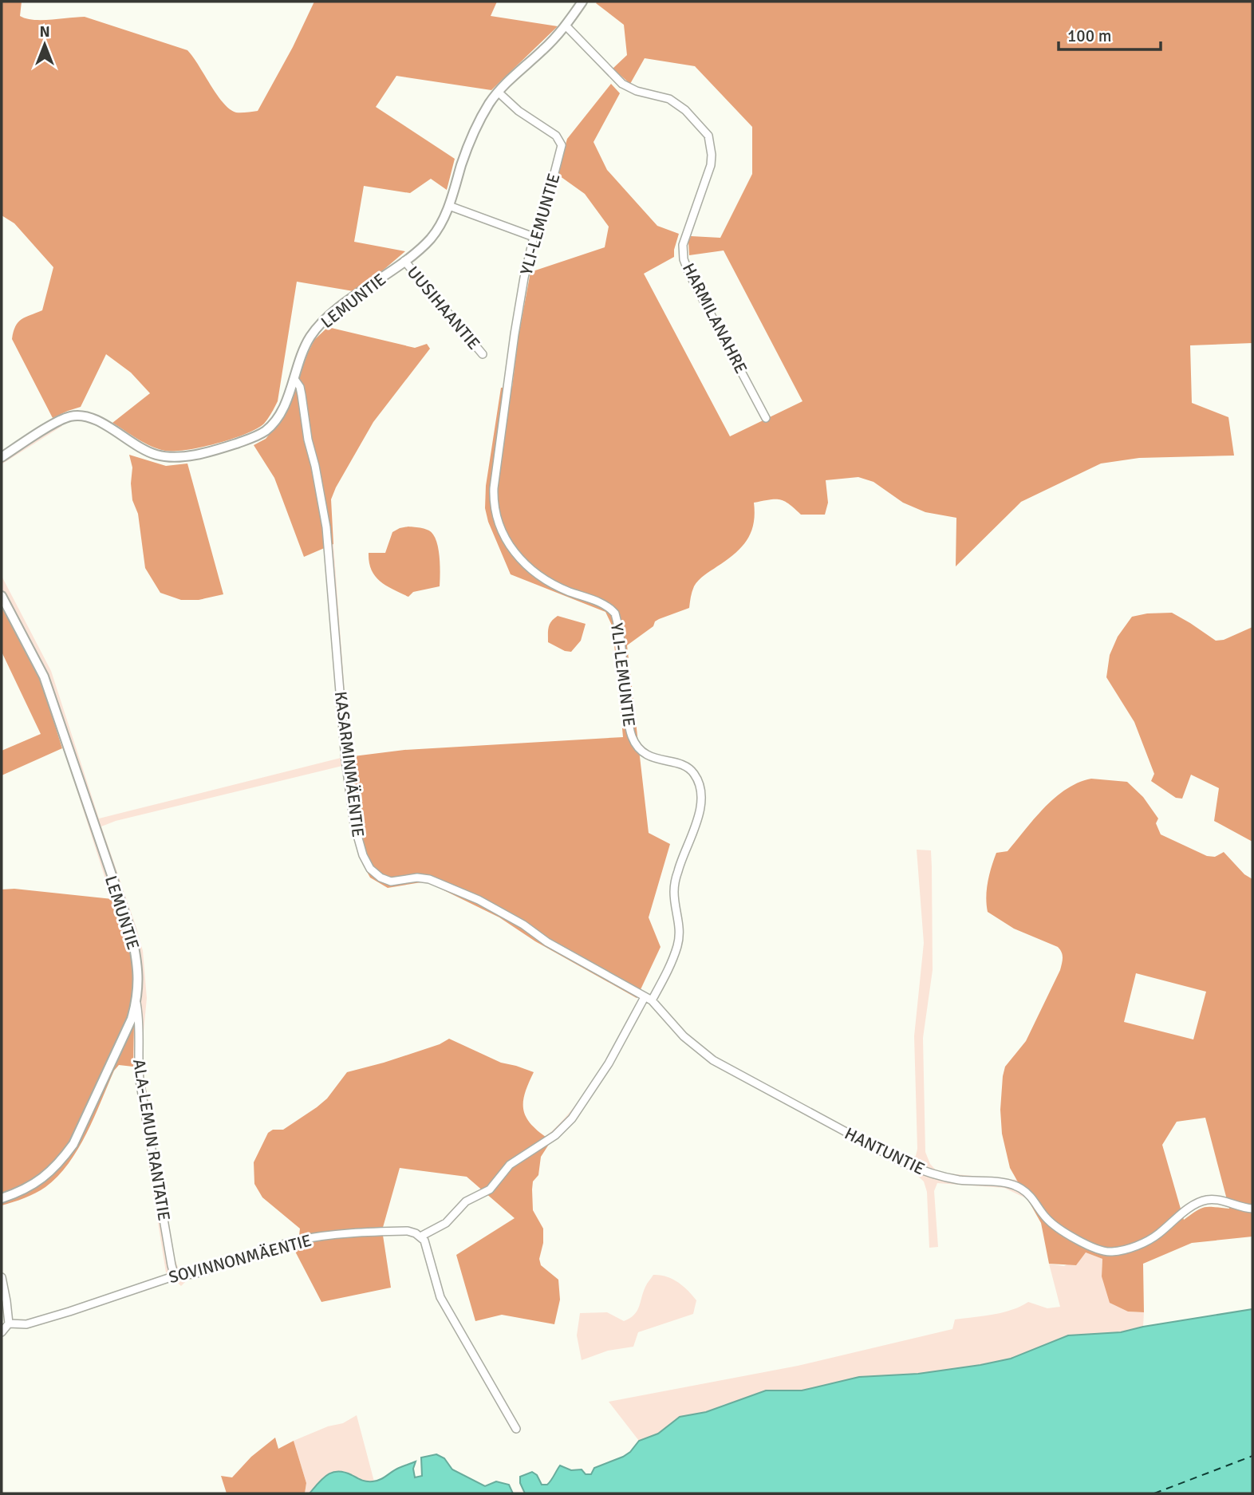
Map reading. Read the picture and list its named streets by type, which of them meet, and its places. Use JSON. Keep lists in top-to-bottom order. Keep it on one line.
{"streets":{"street":["YLI-LEMUNTIE","LEMUNTIE","UUSIHAANTIE","HARMILANAHRE","KASARMINMÄENTIE","ALA-LEMUN RANTATIE","HANTUNTIE","SOVINNONMÄENTIE"]},"crossings":[["YLI-LEMUNTIE","LEMUNTIE"],["YLI-LEMUNTIE","KASARMINMÄENTIE"],["YLI-LEMUNTIE","HANTUNTIE"],["LEMUNTIE","UUSIHAANTIE"],["LEMUNTIE","HARMILANAHRE"],["LEMUNTIE","KASARMINMÄENTIE"],["LEMUNTIE","ALA-LEMUN RANTATIE"],["KASARMINMÄENTIE","HANTUNTIE"],["ALA-LEMUN RANTATIE","SOVINNONMÄENTIE"]],"scale_bar":"100 m","north":"top"}
